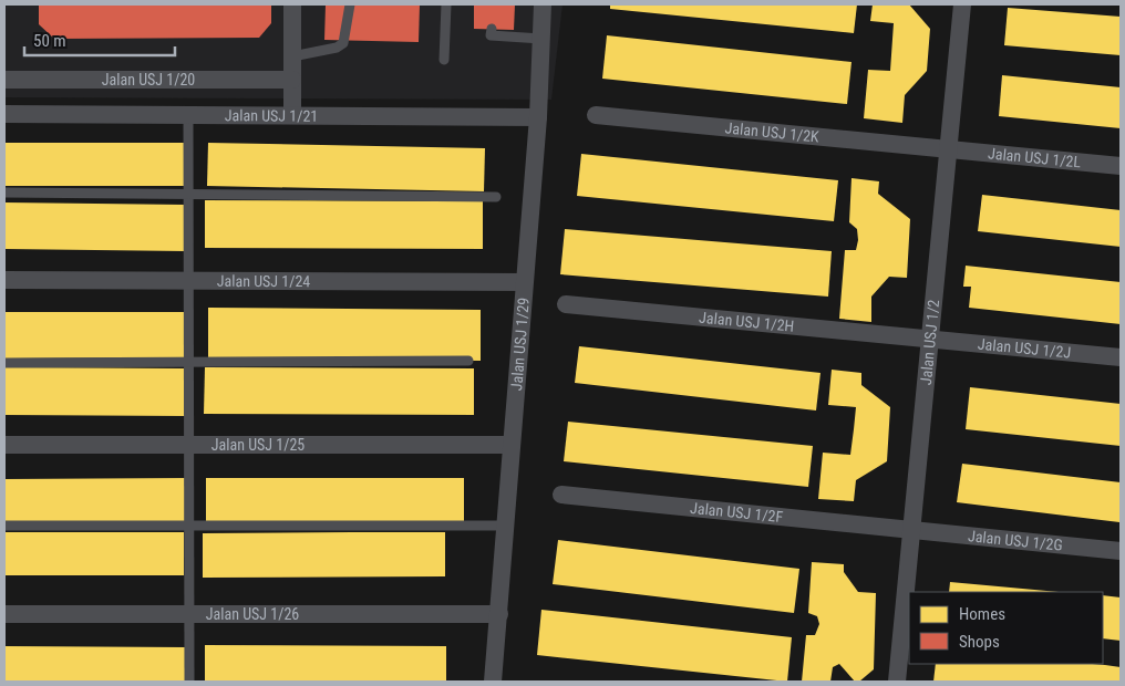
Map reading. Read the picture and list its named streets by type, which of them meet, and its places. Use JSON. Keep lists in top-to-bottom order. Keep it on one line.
{"streets":{"street":["Jalan USJ 1/20","Jalan USJ 1/21","Jalan USJ 1/2K","Jalan USJ 1/2L","Jalan USJ 1/24","Jalan USJ 1/2H","Jalan USJ 1/29","Jalan USJ 1/2","Jalan USJ 1/2J","Jalan USJ 1/25","Jalan USJ 1/2F","Jalan USJ 1/2G","Jalan USJ 1/26"]},"crossings":[["Jalan USJ 1/21","Jalan USJ 1/29"],["Jalan USJ 1/2K","Jalan USJ 1/2L"],["Jalan USJ 1/2K","Jalan USJ 1/2"],["Jalan USJ 1/2L","Jalan USJ 1/2"],["Jalan USJ 1/24","Jalan USJ 1/29"],["Jalan USJ 1/2H","Jalan USJ 1/2"],["Jalan USJ 1/2H","Jalan USJ 1/2J"],["Jalan USJ 1/29","Jalan USJ 1/25"],["Jalan USJ 1/29","Jalan USJ 1/26"],["Jalan USJ 1/2","Jalan USJ 1/2J"],["Jalan USJ 1/2","Jalan USJ 1/2F"],["Jalan USJ 1/2","Jalan USJ 1/2G"],["Jalan USJ 1/2F","Jalan USJ 1/2G"]],"legend":["Homes","Shops"],"scale_bar":"50 m"}
